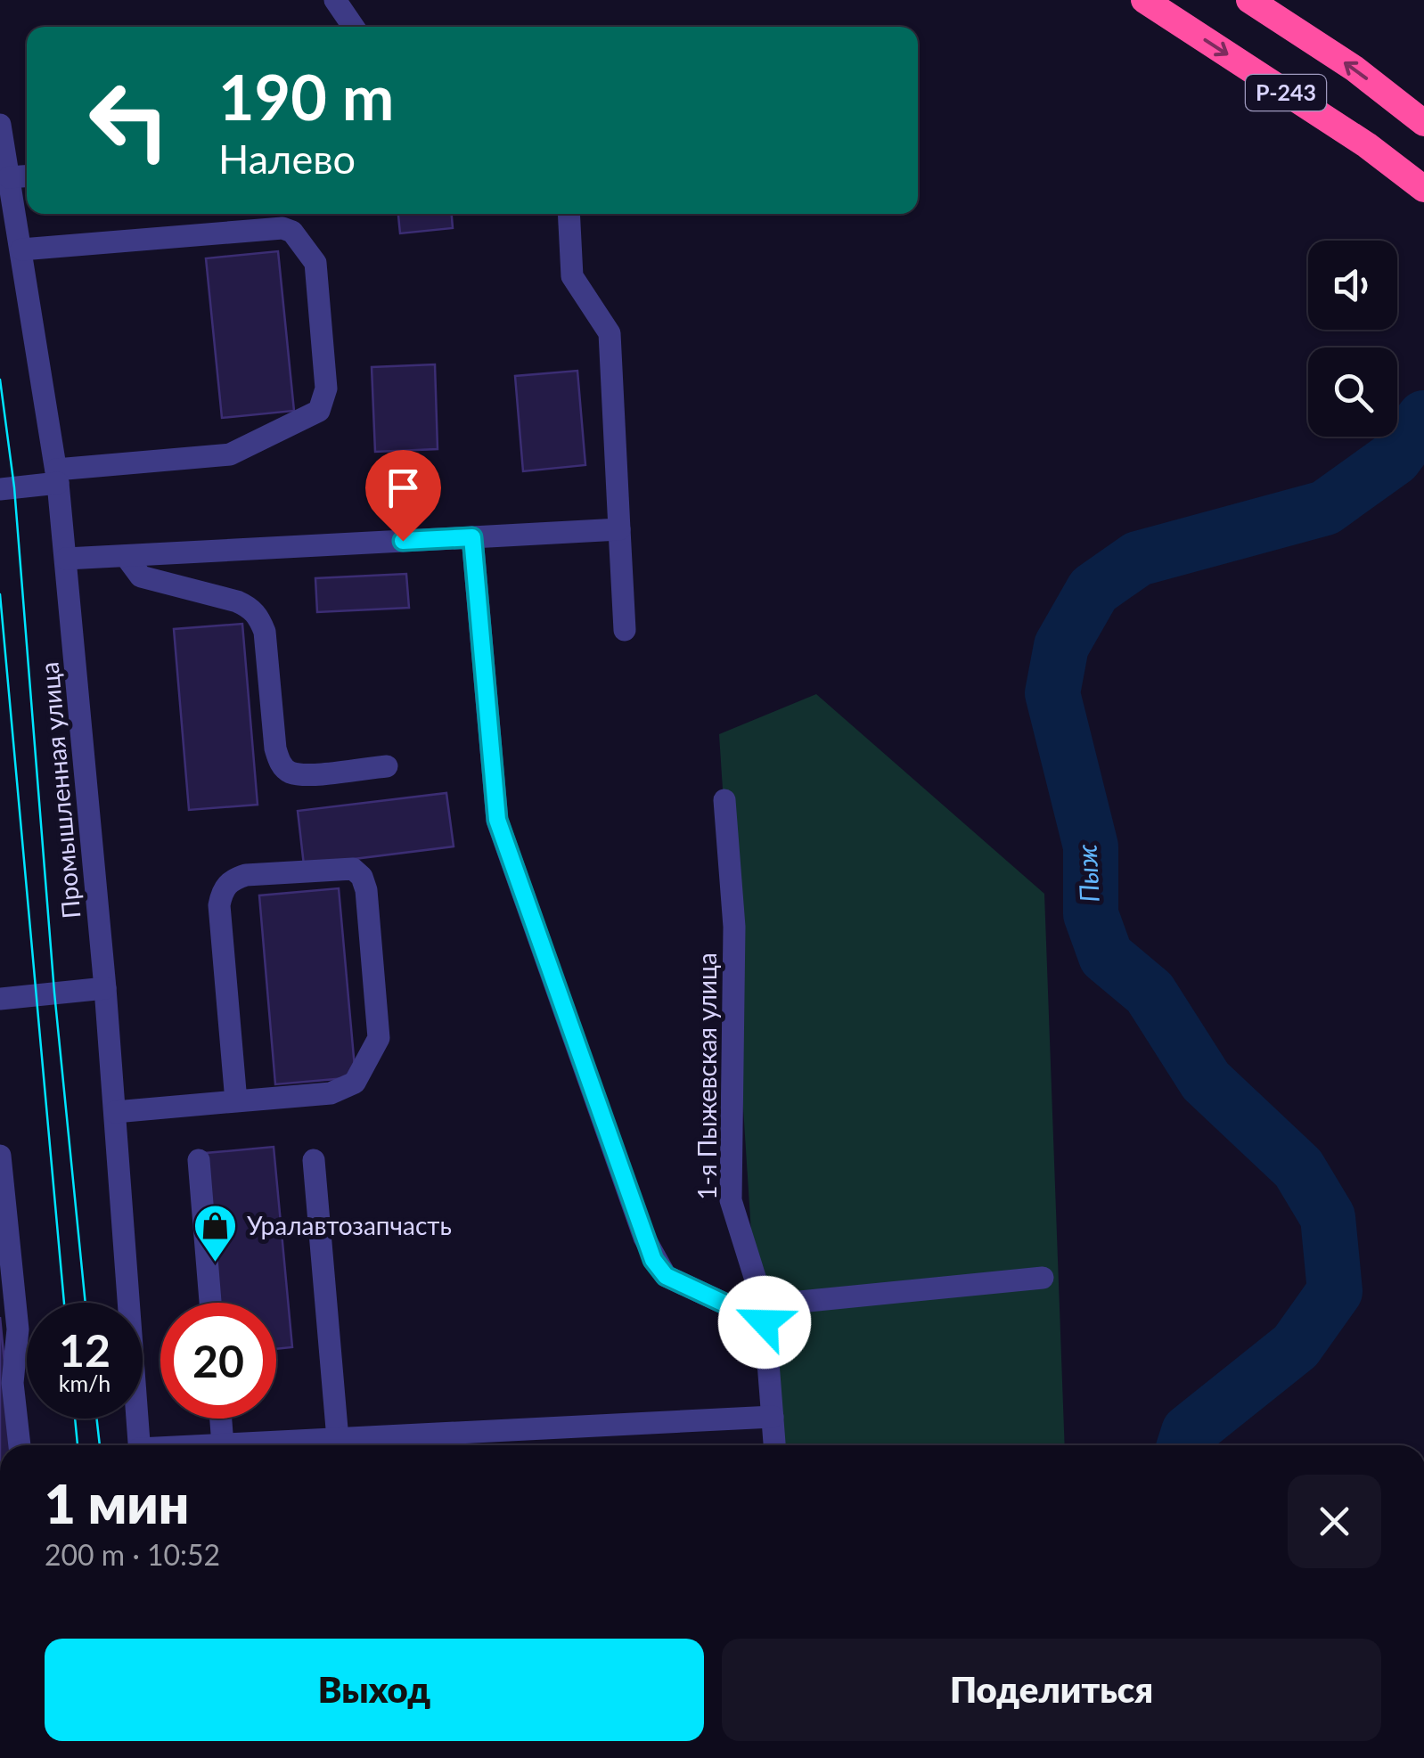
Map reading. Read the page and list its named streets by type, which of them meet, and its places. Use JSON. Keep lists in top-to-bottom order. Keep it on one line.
{"streets":{"highway":["Р-243"],"street":["Промышленная улица","1-я Пыжевская улица"]},"water":["Пыж"],"places":{"shop":["Уралавтозапчасть"]},"page":{"turn":["190 m","Налево"],"speed":"12 km/h","limit":"20","heading":["1 мин","200 m · 10:52"],"buttons":["Выход","Поделиться"]}}
